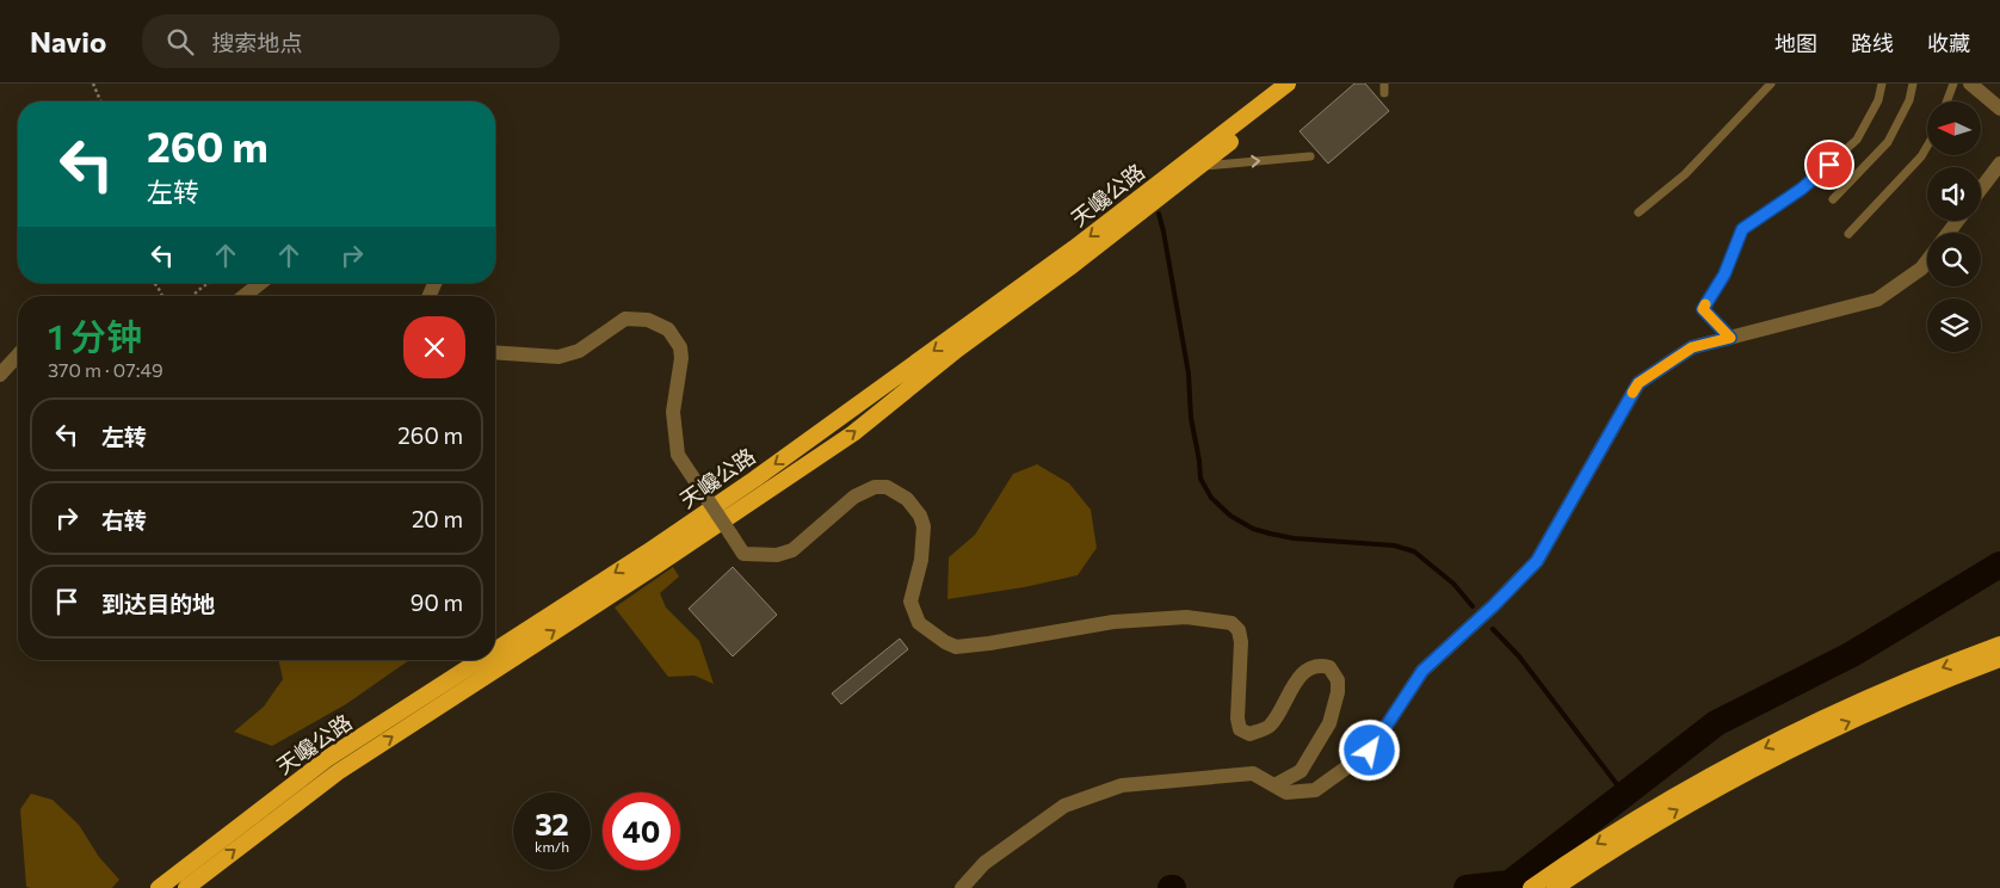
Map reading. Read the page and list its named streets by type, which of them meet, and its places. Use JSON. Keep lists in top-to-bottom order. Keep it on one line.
{"streets":{"highway":["天巉公路"]},"north":"left","page":{"header":"Navio","search":"搜索地点","nav":["地图","路线","收藏"],"turn":["260 m","左转"],"heading":["1 分钟","370 m · 07:49"],"list":[{"name":"左转","value":"260 m"},{"name":"右转","value":"20 m"},{"name":"到达目的地","value":"90 m"}],"speed":"32 km/h","limit":"40"}}
